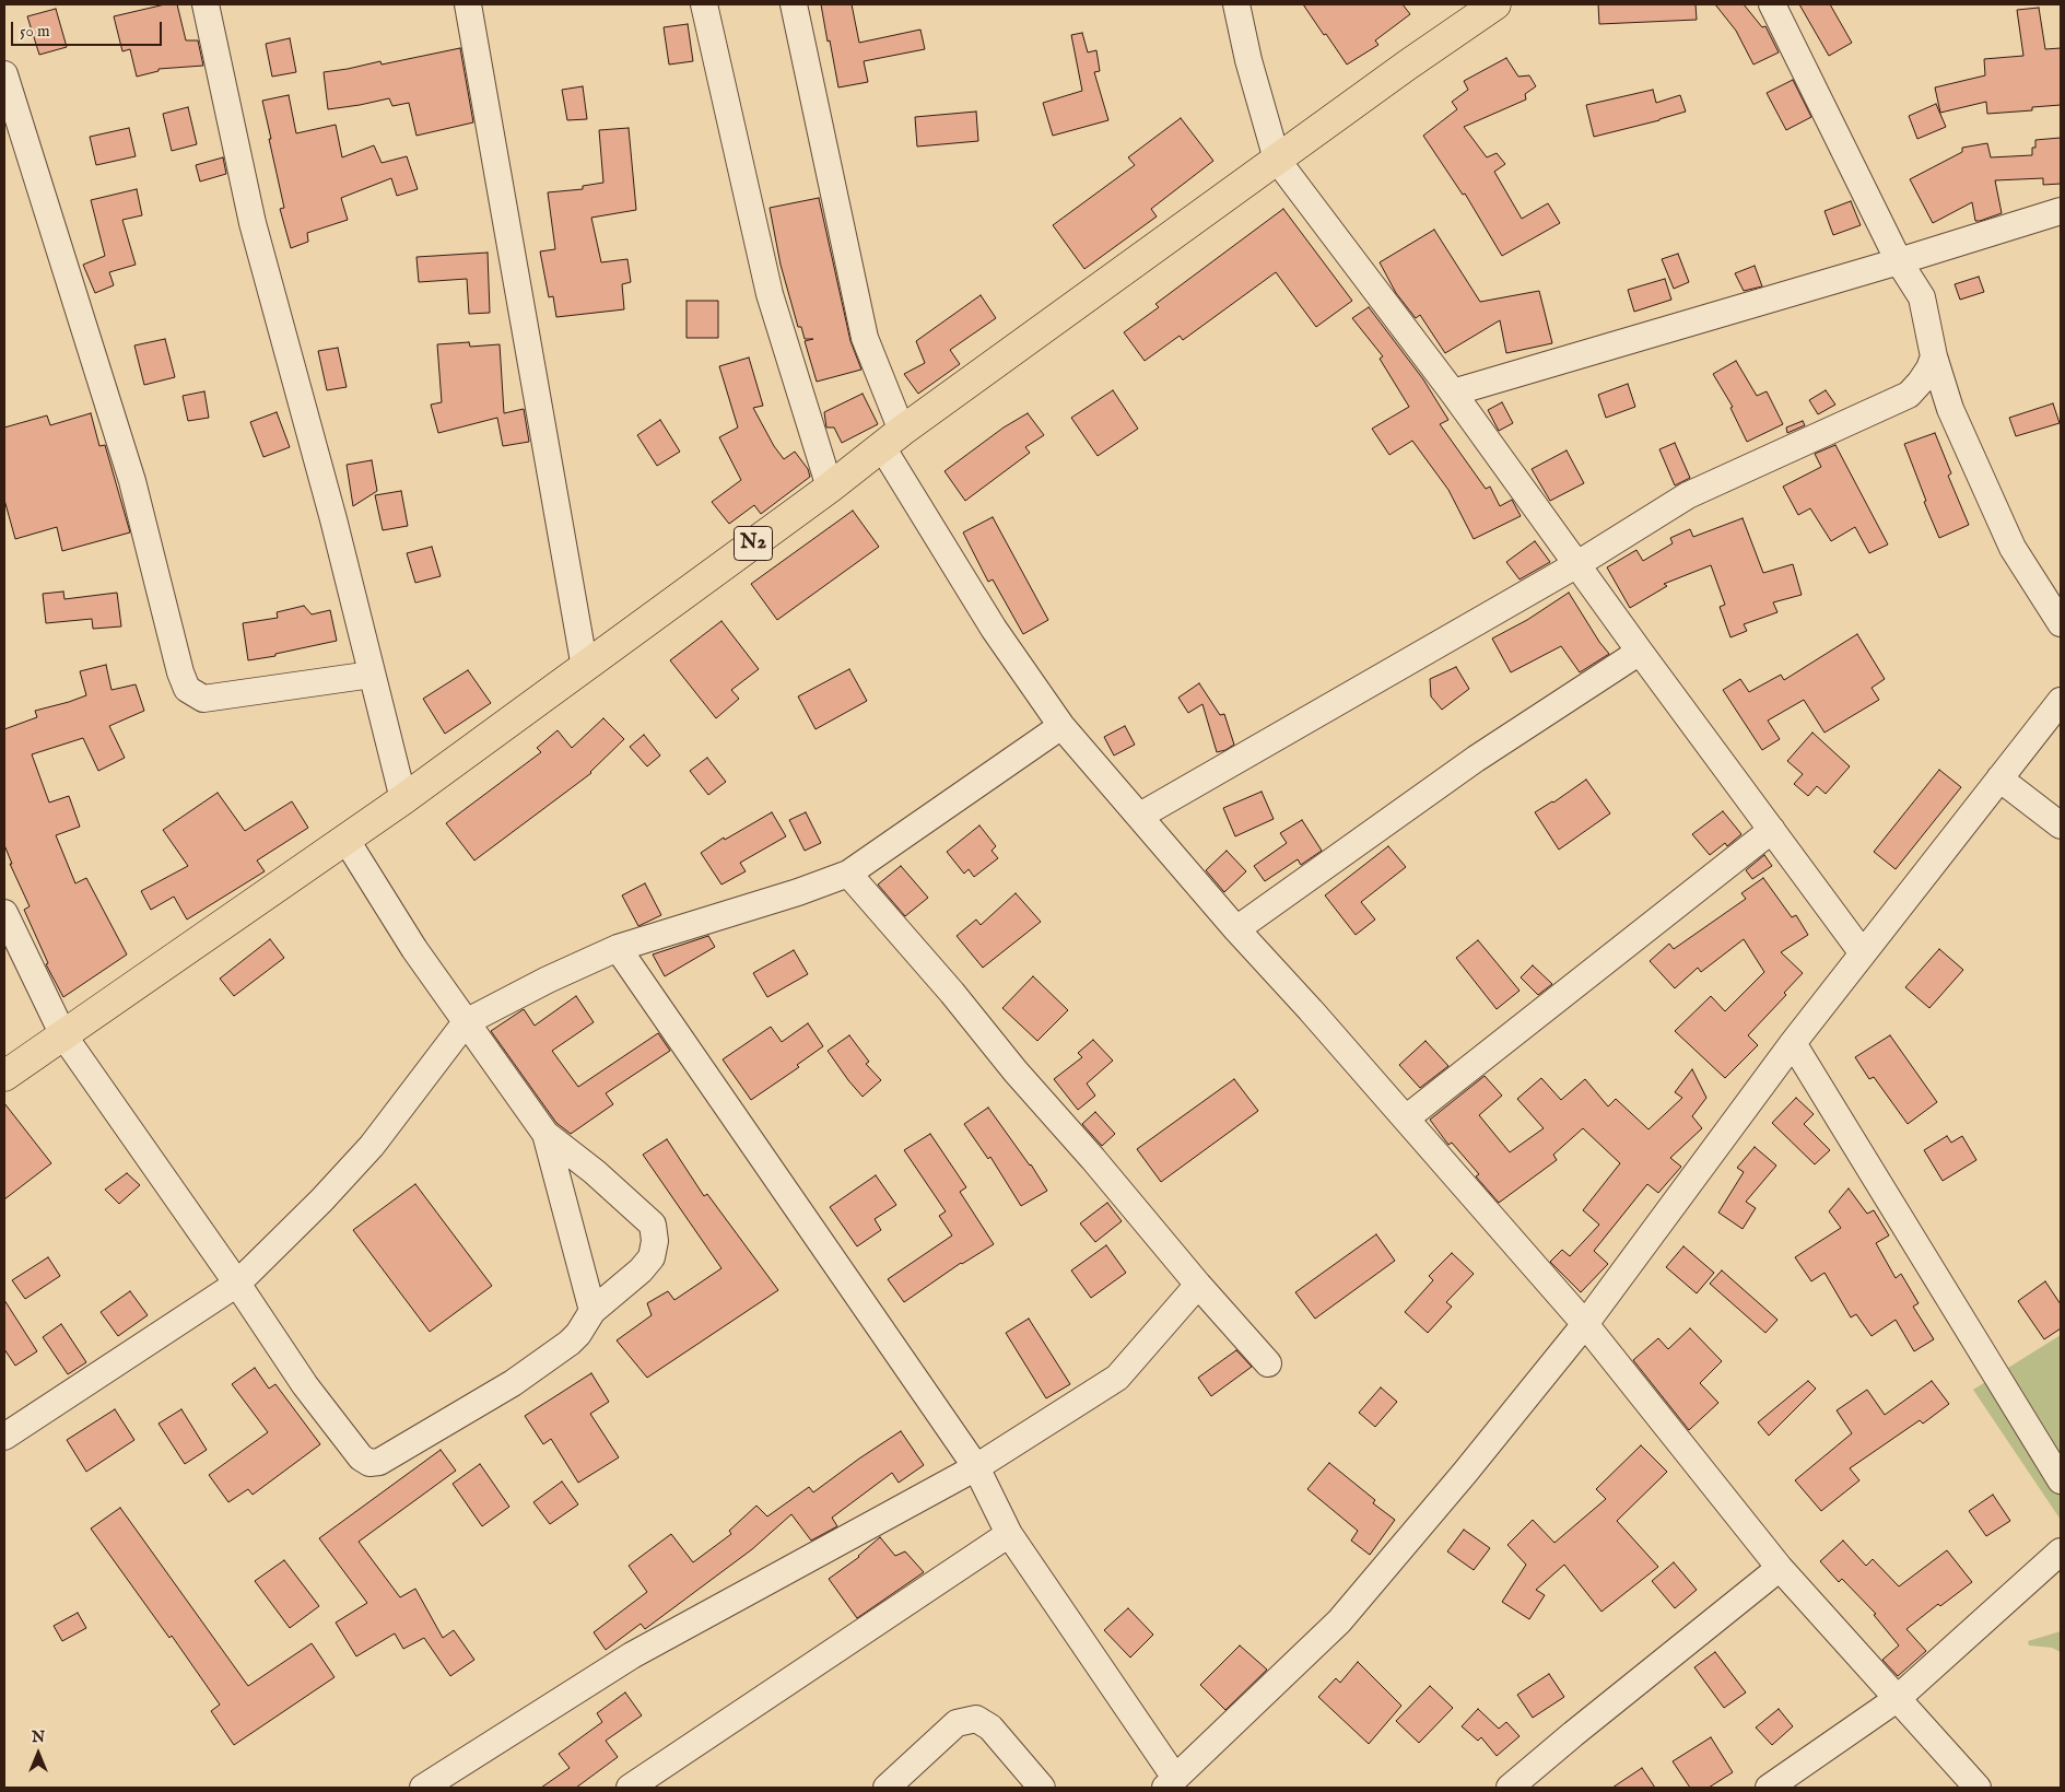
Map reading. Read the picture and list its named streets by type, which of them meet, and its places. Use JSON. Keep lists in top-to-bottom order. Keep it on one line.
{"streets":{"highway":["N2"]},"scale_bar":"50 m","north":"top"}
